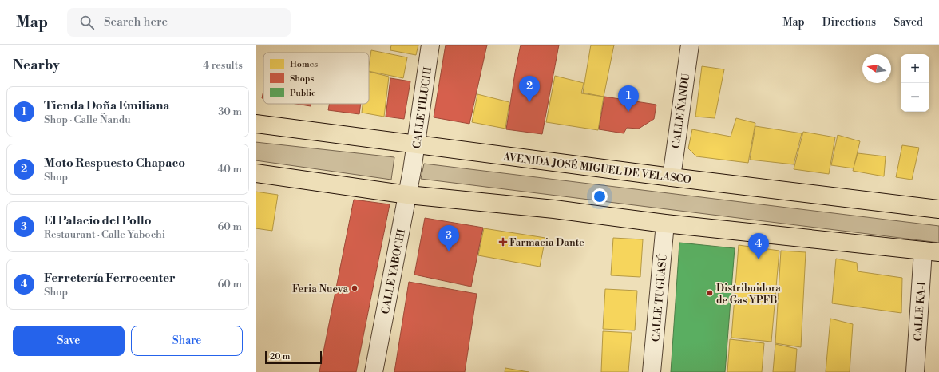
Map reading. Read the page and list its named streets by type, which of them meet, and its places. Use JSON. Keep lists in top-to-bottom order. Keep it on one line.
{"streets":{"main road":["AVENIDA JOSÉ MIGUEL DE VELASCO"],"street":["CALLE TILUCHI","CALLE ÑANDU","CALLE YABOCHI","CALLE TUGUASÚ","CALLE KA-I"]},"crossings":[["CALLE TILUCHI","AVENIDA JOSÉ MIGUEL DE VELASCO"],["CALLE TILUCHI","CALLE YABOCHI"],["CALLE ÑANDU","AVENIDA JOSÉ MIGUEL DE VELASCO"]],"places":{"health":["Farmacia Dante"],"other":["Feria Nueva","Distribuidora de Gas YPFB"]},"legend":["Homes","Shops","Public"],"scale_bar":"20 m","north":"left","page":{"header":"Map","search":"Search here","nav":["Map","Directions","Saved"],"heading":["Nearby","4 results"],"map_buttons":["+","−"],"pins":["2","1","3","4"],"list":[{"mark":"1","name":"Tienda Doña Emiliana","note":"Shop · Calle Ñandu","value":"30 m"},{"mark":"2","name":"Moto Respuesto Chapaco","note":"Shop","value":"40 m"},{"mark":"3","name":"El Palacio del Pollo","note":"Restaurant · Calle Yabochi","value":"60 m"},{"mark":"4","name":"Ferretería Ferrocenter","note":"Shop","value":"60 m"}],"buttons":["Save","Share"],"scale":"20 m"}}
